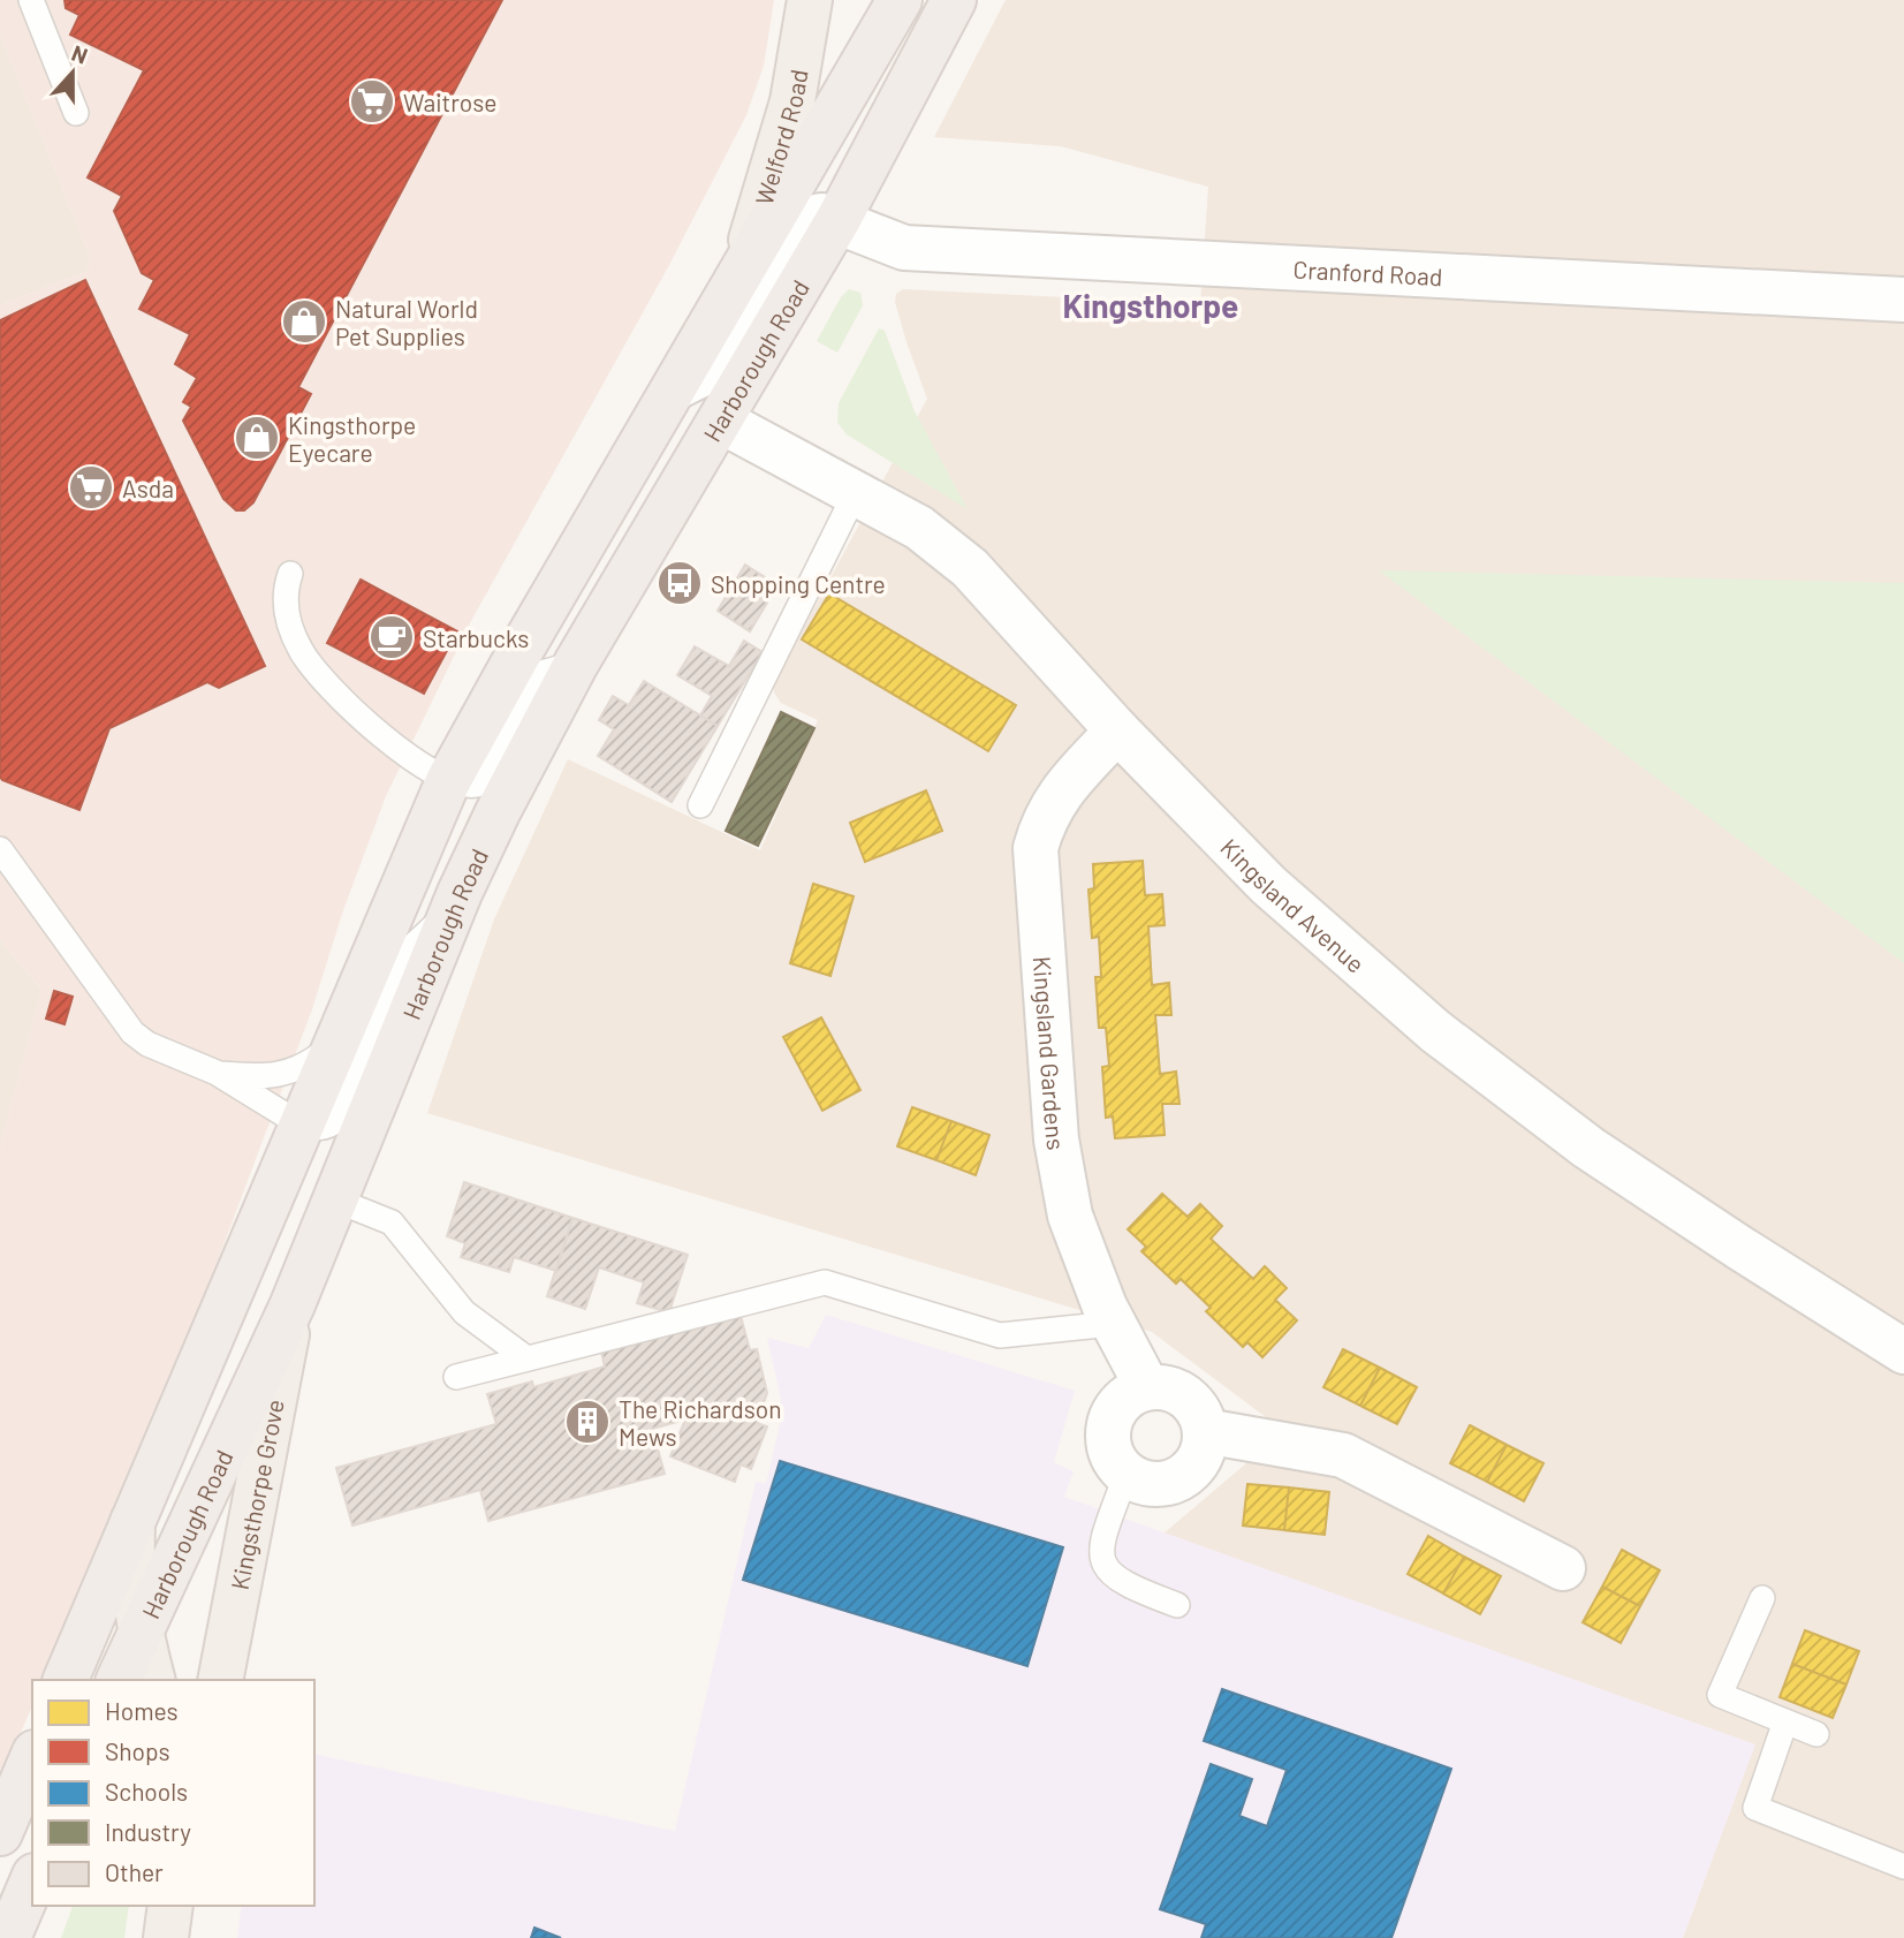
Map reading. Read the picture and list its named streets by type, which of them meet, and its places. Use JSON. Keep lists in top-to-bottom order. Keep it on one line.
{"streets":{"highway":["Harborough Road"],"main road":["Welford Road","Kingsthorpe Grove"],"street":["Cranford Road","Kingsland Avenue","Kingsland Gardens"]},"crossings":[["Cranford Road","Harborough Road"],["Harborough Road","Kingsland Avenue"],["Harborough Road","Kingsthorpe Grove"],["Kingsland Avenue","Kingsland Gardens"]],"districts":["Kingsthorpe"],"places":{"supermarket":["Waitrose","Asda"],"shop":["Natural World Pet Supplies","Kingsthorpe Eyecare"],"bus stop":["Shopping Centre"],"cafe":["Starbucks"],"building":["The Richardson Mews"]},"legend":["Homes","Shops","Schools","Industry","Other"],"north":"top"}
